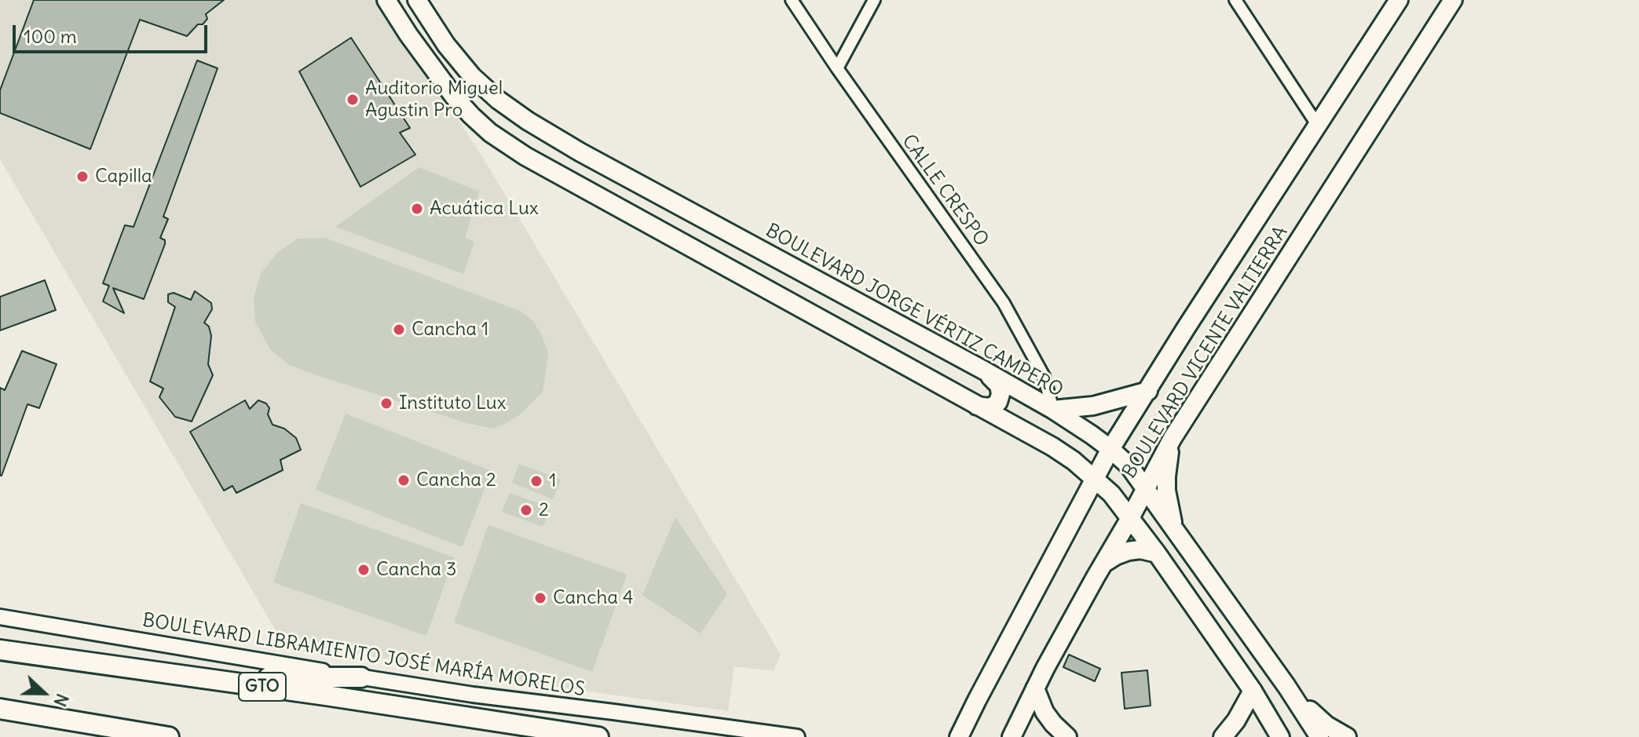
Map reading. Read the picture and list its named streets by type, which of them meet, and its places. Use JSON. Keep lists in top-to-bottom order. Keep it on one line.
{"streets":{"main road":["BOULEVARD JORGE VÉRTIZ CAMPERO","BOULEVARD VICENTE VALTIERRA","GTO"],"street":["CALLE CRESPO","BOULEVARD LIBRAMIENTO JOSÉ MARÍA MORELOS"]},"crossings":[["CALLE CRESPO","BOULEVARD JORGE VÉRTIZ CAMPERO"],["BOULEVARD JORGE VÉRTIZ CAMPERO","BOULEVARD VICENTE VALTIERRA"]],"places":["Auditorio Miguel Agustin Pro","Capilla","Acuática Lux","Cancha 1","Instituto Lux","Cancha 2","1","2","Cancha 3","Cancha 4"],"scale_bar":"100 m","north":"right"}
